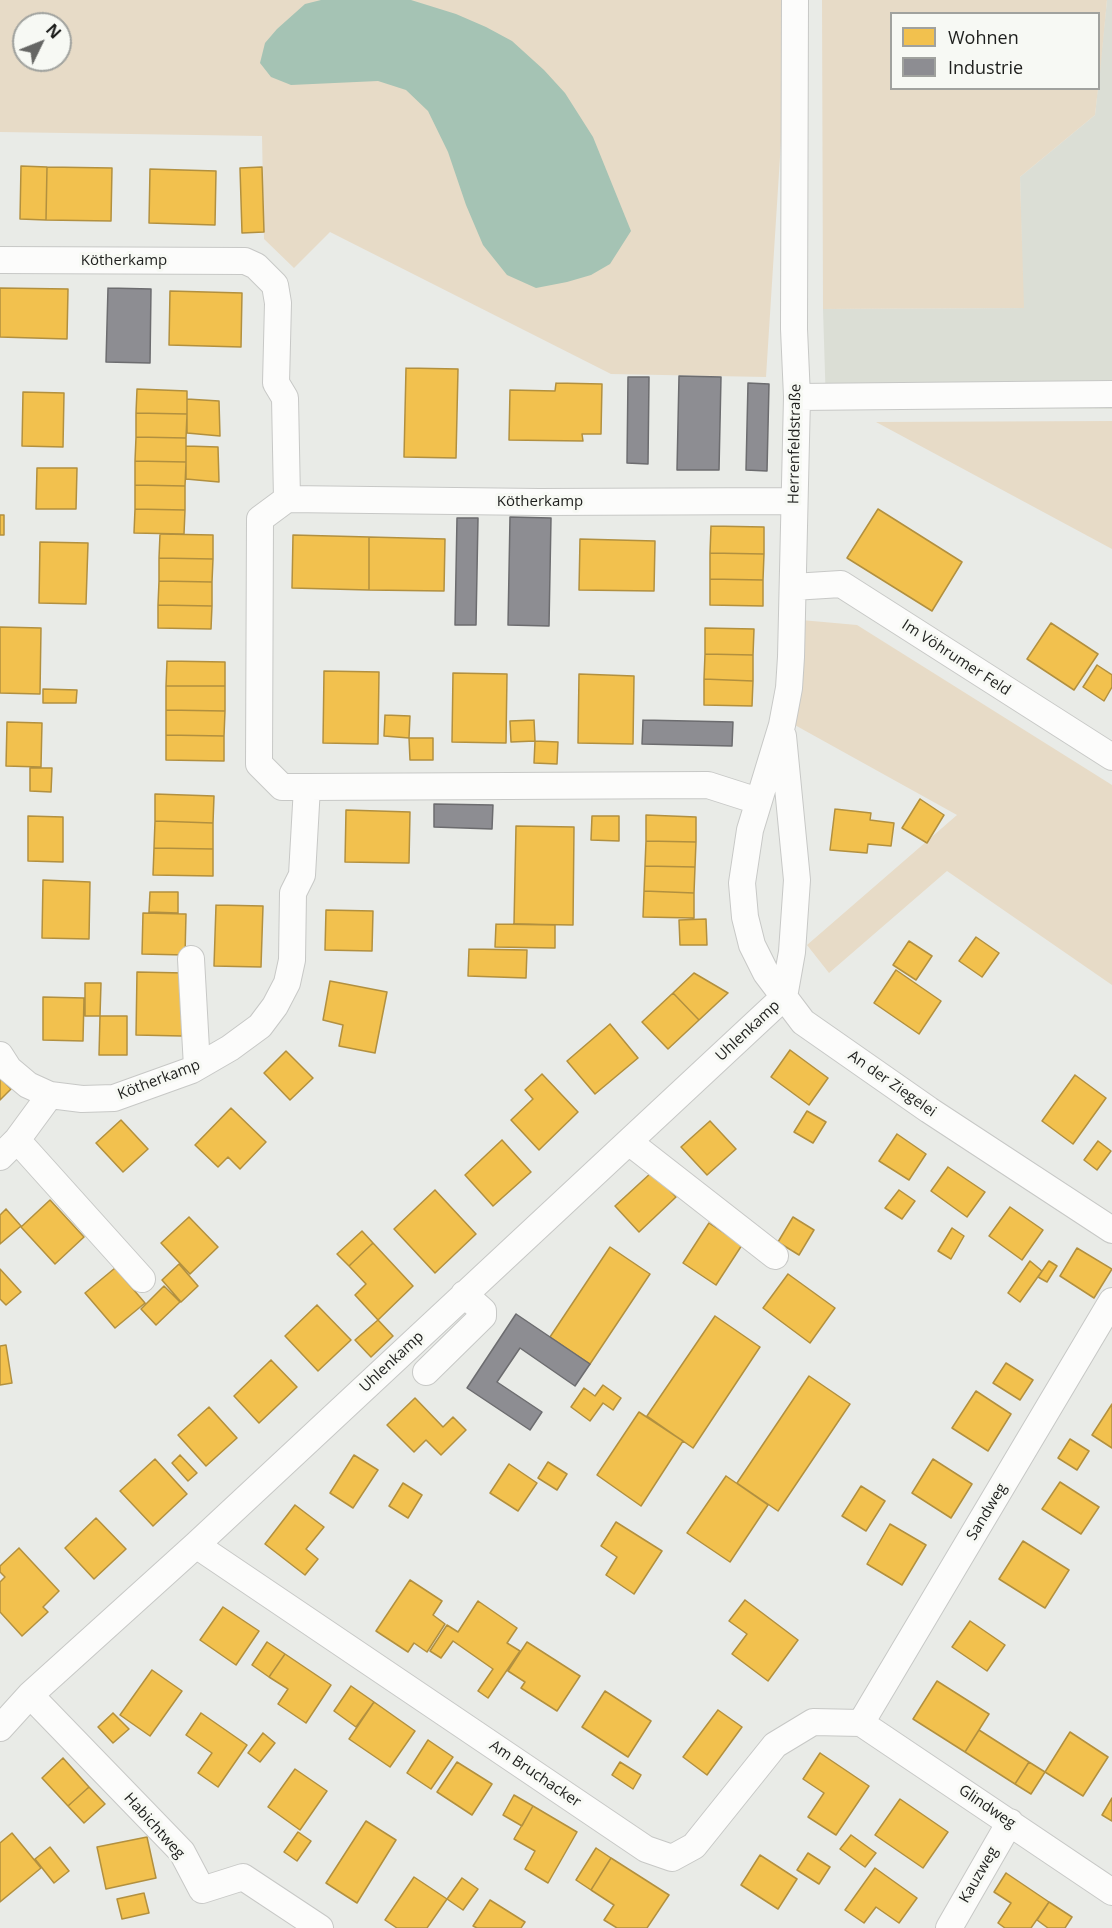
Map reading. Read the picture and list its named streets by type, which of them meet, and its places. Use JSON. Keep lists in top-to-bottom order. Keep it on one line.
{"streets":{"street":["Kötherkamp","Herrenfeldstraße","Im Vöhrumer Feld","Uhlenkamp","An der Ziegelei","Sandweg","Am Bruchacker","Glindweg","Habichtweg","Kauzweg"]},"crossings":[["Kötherkamp","Herrenfeldstraße"],["Herrenfeldstraße","Im Vöhrumer Feld"],["Herrenfeldstraße","An der Ziegelei"],["Uhlenkamp","An der Ziegelei"],["Uhlenkamp","Am Bruchacker"],["Uhlenkamp","Habichtweg"],["Sandweg","Am Bruchacker"],["Sandweg","Glindweg"],["Am Bruchacker","Glindweg"],["Glindweg","Kauzweg"]],"legend":["Wohnen","Industrie"],"north":"top right"}
